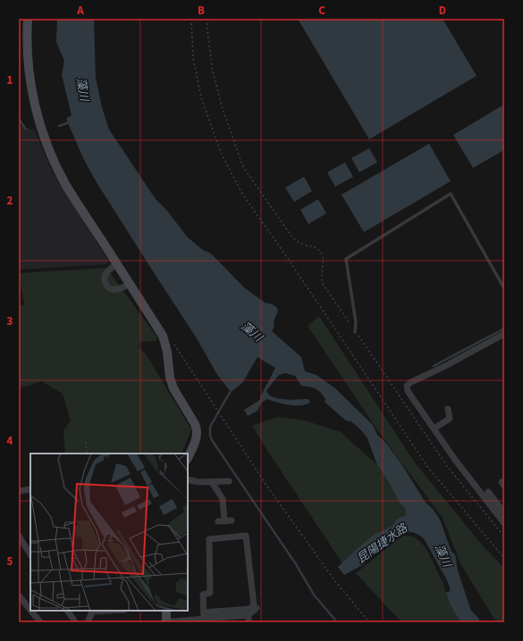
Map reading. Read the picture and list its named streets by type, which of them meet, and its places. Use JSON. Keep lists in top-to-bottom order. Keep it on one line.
{"water":["藻川","昆陽捷水路"],"grid":{"columns":["A","B","C","D"],"rows":["1","2","3","4","5"]}}
